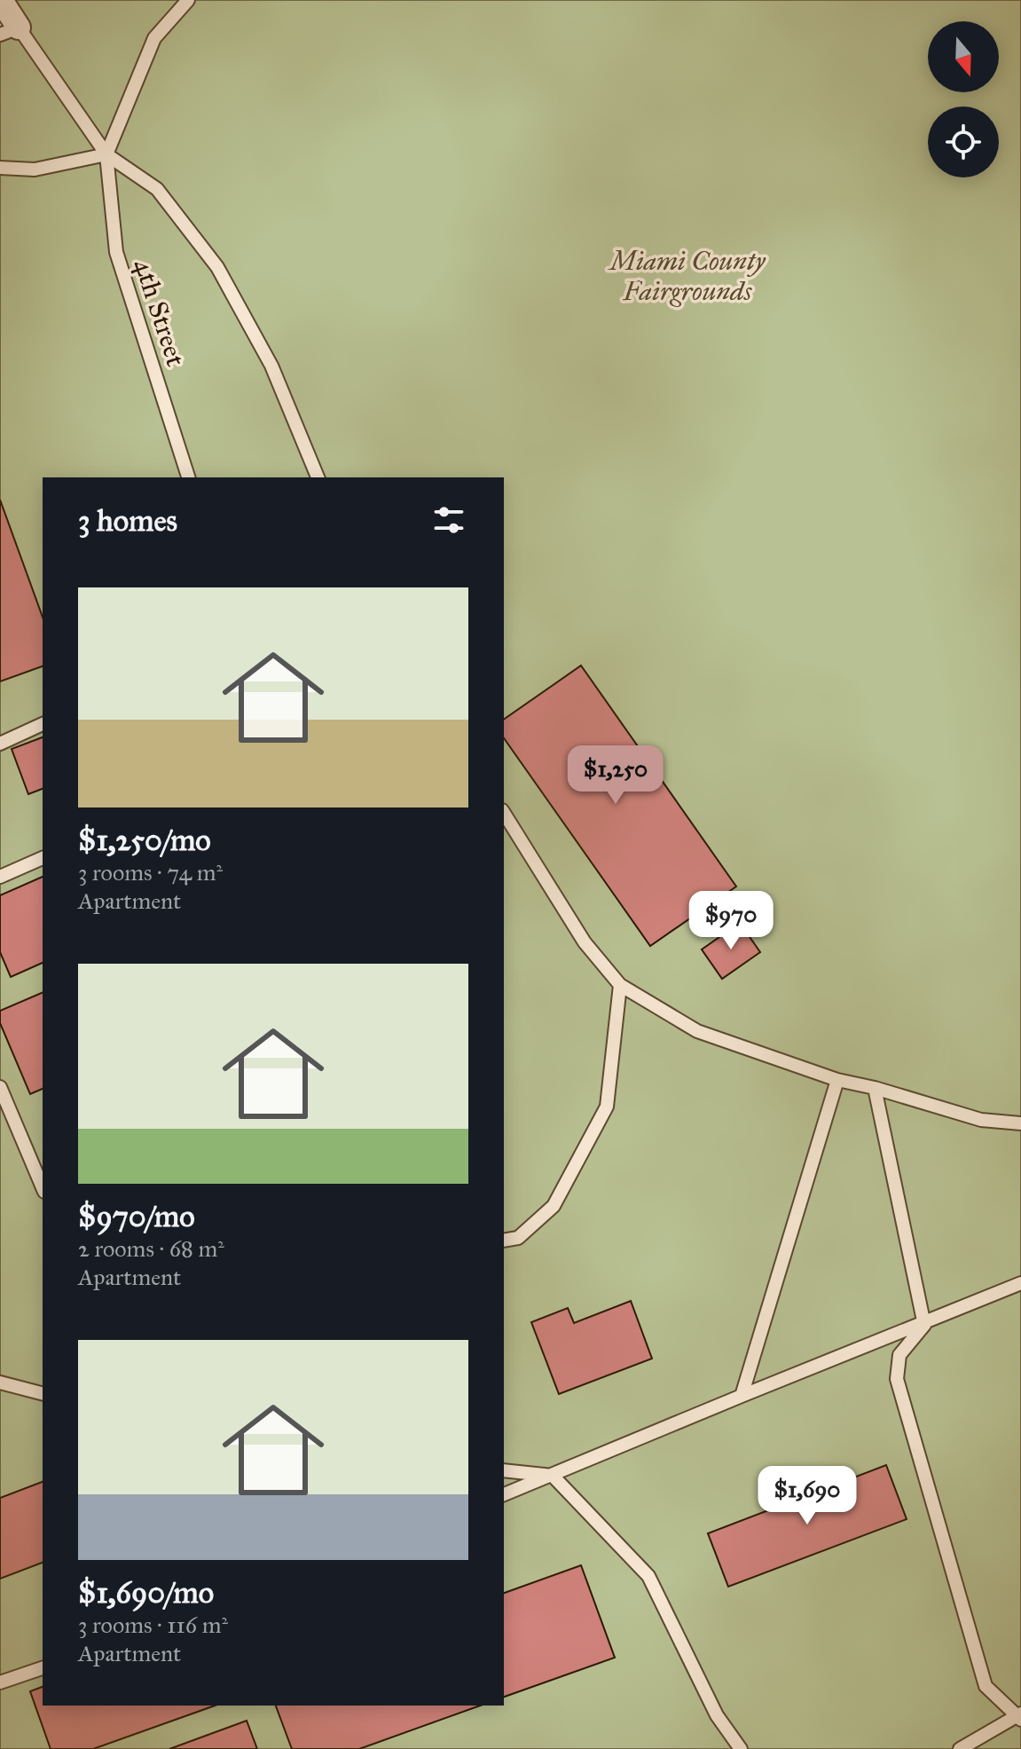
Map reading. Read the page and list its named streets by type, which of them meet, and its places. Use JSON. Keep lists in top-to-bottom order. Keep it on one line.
{"streets":{"lane":["4th Street"]},"parks":["Miami County Fairgrounds"],"north":"bottom","page":{"heading":"3 homes","list":[{"name":"$1,250/mo","note":"3 rooms · 74 m² · Apartment"},{"name":"$970/mo","note":"2 rooms · 68 m² · Apartment"},{"name":"$1,690/mo","note":"3 rooms · 116 m² · Apartment"}],"price":["$1,250","$970","$1,690"]}}
